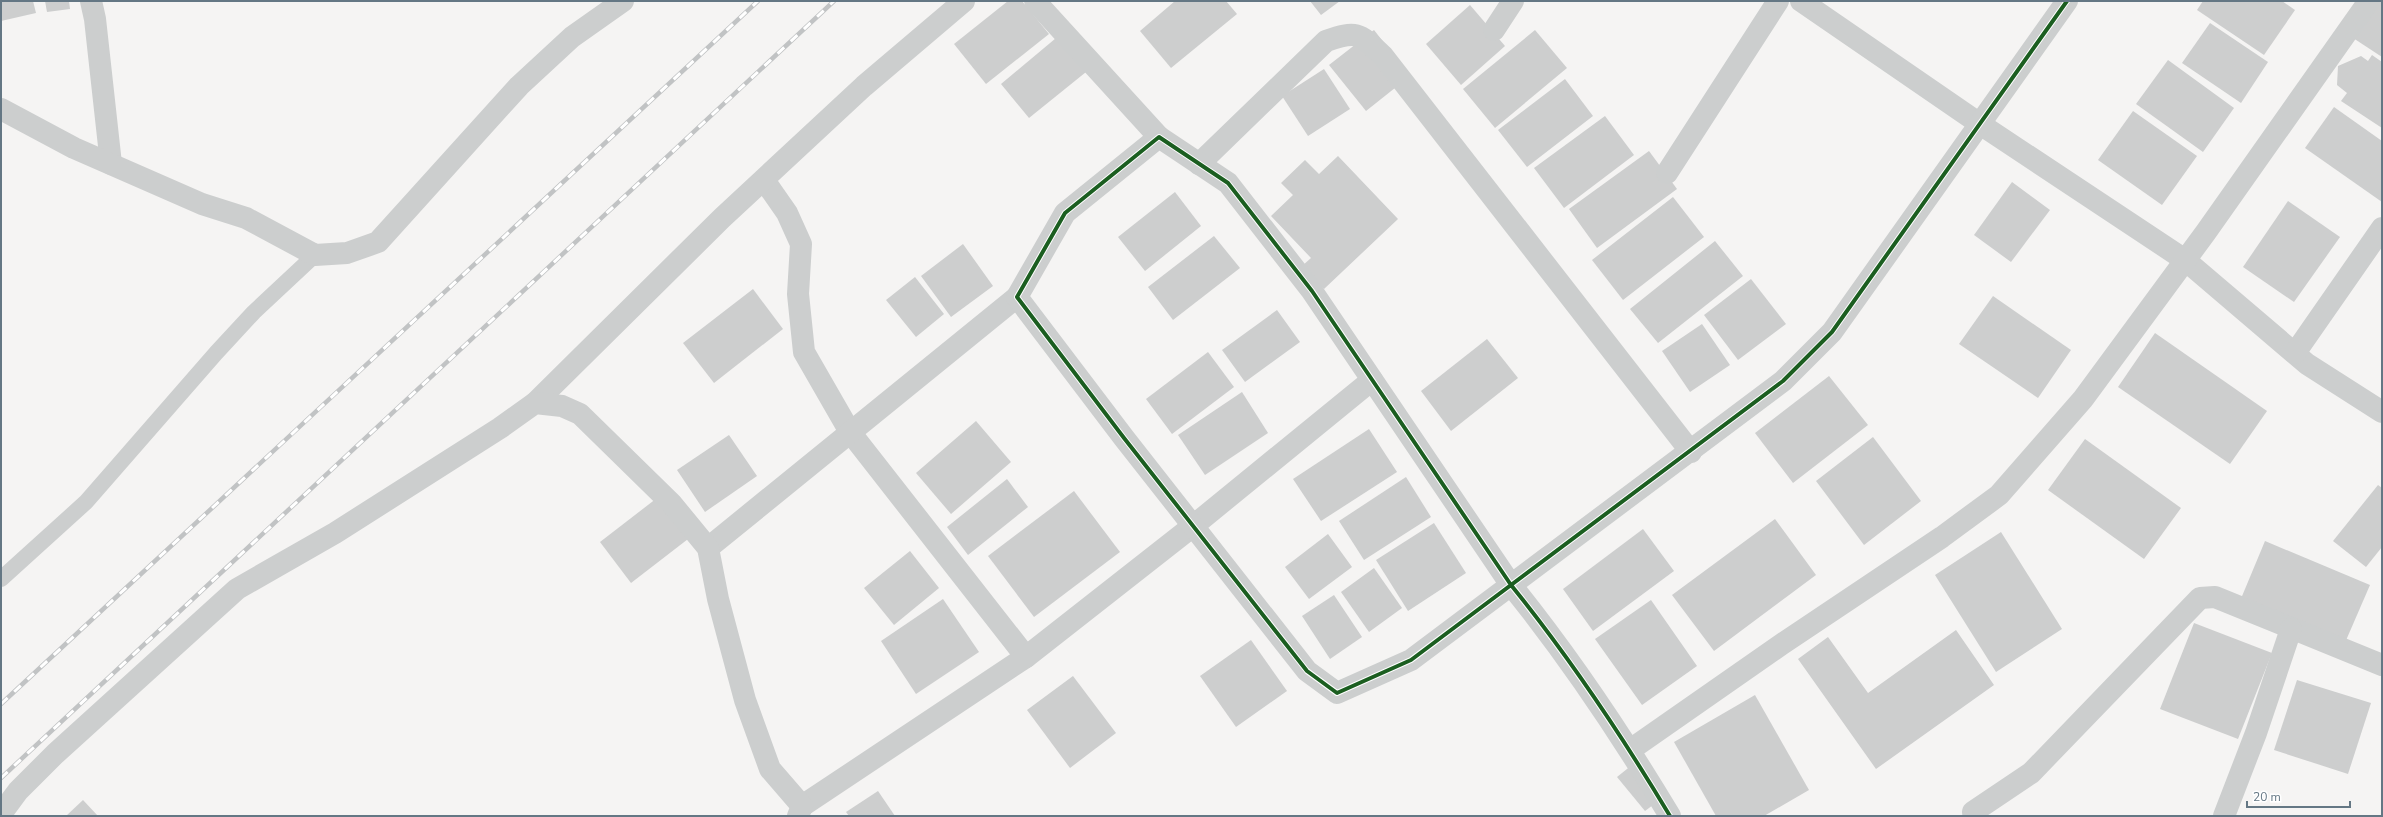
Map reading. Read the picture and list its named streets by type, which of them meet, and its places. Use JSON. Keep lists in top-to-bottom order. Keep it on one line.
{"scale_bar":"20 m"}
